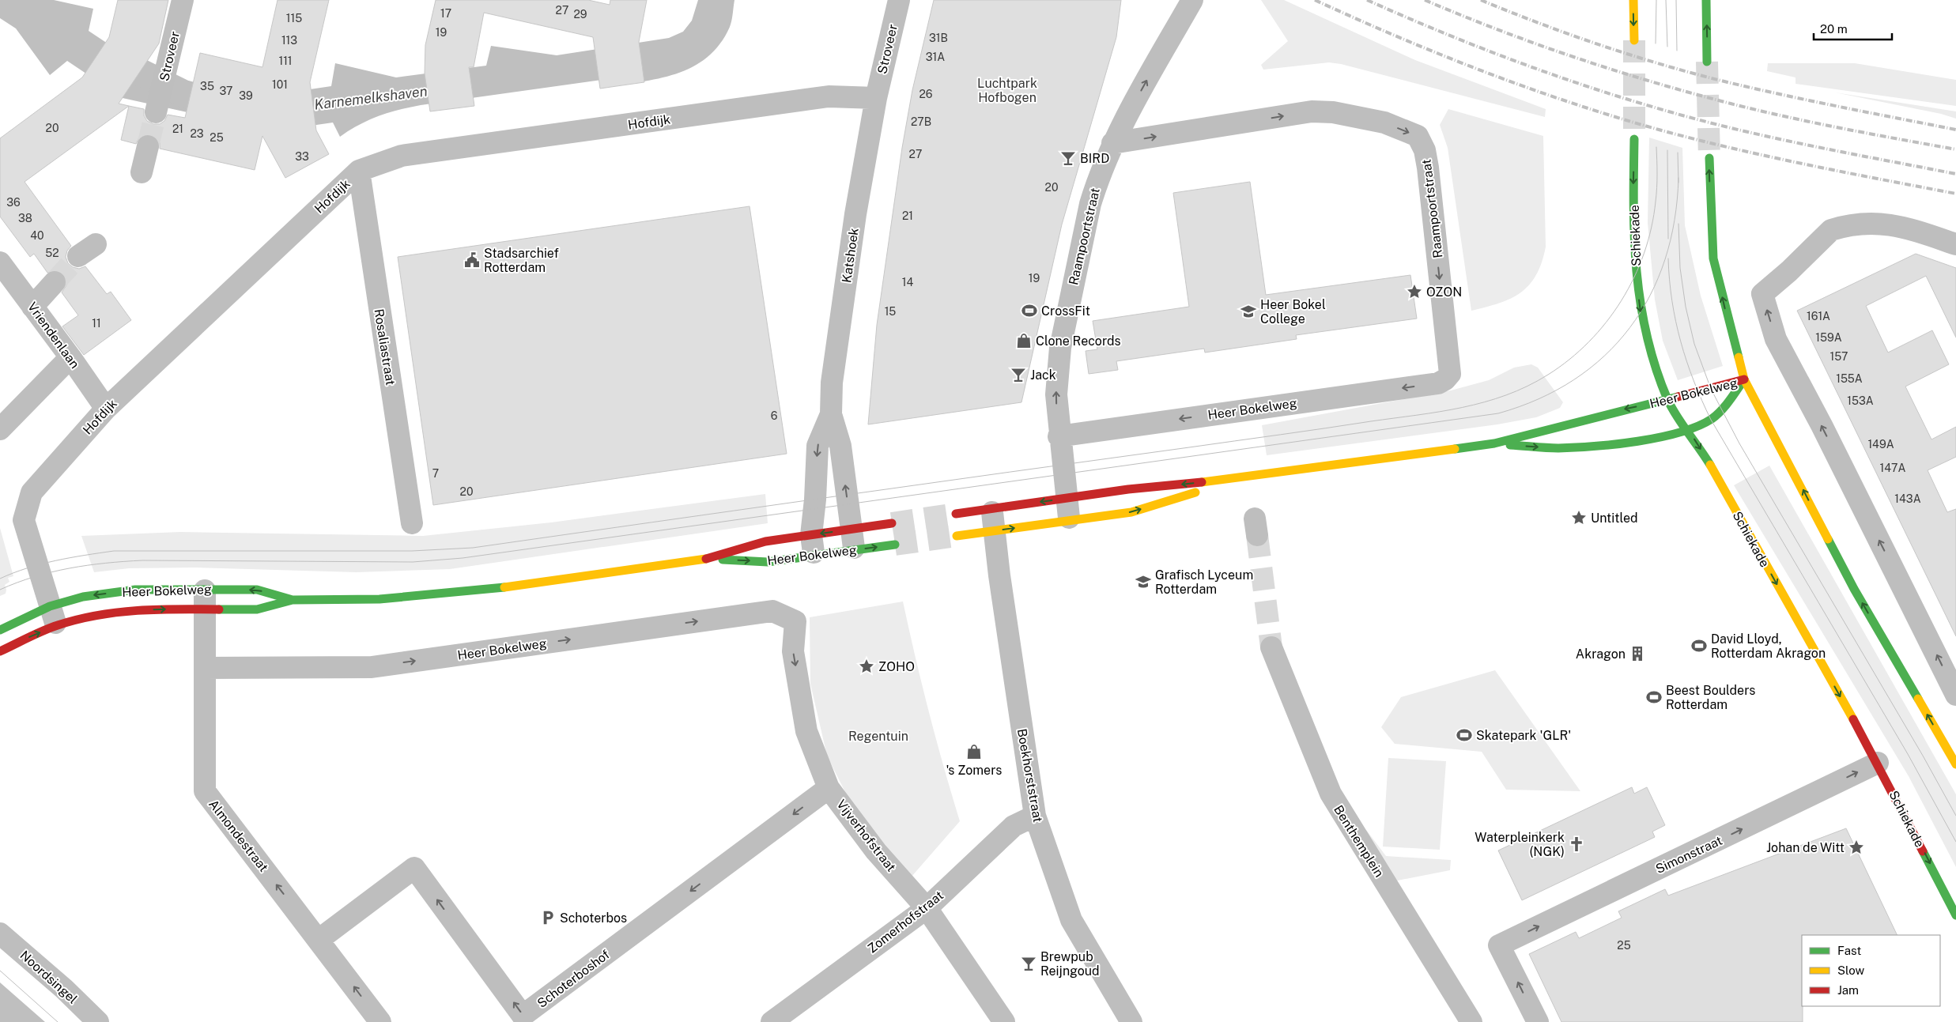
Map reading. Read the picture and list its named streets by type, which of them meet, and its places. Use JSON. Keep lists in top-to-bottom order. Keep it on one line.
{"streets":{"street":["Stroveer","Hofdijk","Raampoortstraat","Schiekade","Katshoek","Vriendenlaan","Rosaliastraat","Heer Bokelweg","Boekhorststraat","Almondestraat","Vijverhofstraat","Benthemplein","Simonstraat","Zomerhofstraat","Noordsingel","Schoterboshof"]},"crossings":[["Stroveer","Hofdijk"],["Stroveer","Katshoek"],["Hofdijk","Katshoek"],["Hofdijk","Vriendenlaan"],["Hofdijk","Rosaliastraat"],["Hofdijk","Heer Bokelweg"],["Raampoortstraat","Heer Bokelweg"],["Schiekade","Heer Bokelweg"],["Schiekade","Simonstraat"],["Katshoek","Heer Bokelweg"],["Heer Bokelweg","Boekhorststraat"],["Heer Bokelweg","Almondestraat"],["Heer Bokelweg","Vijverhofstraat"],["Boekhorststraat","Zomerhofstraat"],["Almondestraat","Schoterboshof"],["Vijverhofstraat","Zomerhofstraat"],["Vijverhofstraat","Schoterboshof"]],"one_way":["Almondestraat","Vijverhofstraat","Simonstraat"],"water":["Karnemelkshaven"],"parks":["Luchtpark Hofbogen","Regentuin"],"places":{"bar":["BIRD","Jack","Brewpub Reijngoud"],"public building":["Stadsarchief Rotterdam"],"place":["OZON","Untitled","ZOHO","Johan de Witt"],"sports":["CrossFit","David Lloyd, Rotterdam Akragon","Beest Boulders Rotterdam","Skatepark 'GLR'"],"school or university":["Heer Bokel College","Grafisch Lyceum Rotterdam"],"shop":["Clone Records","'s Zomers"],"building":["Akragon"],"church":["Waterpleinkerk (NGK)"],"parking":["Schoterbos"]},"house_numbers":["27","17","29","115","19","31B","113","31A","111","101","35","37","26","39","27B","20","21","23","25","27","33","20","36","21","38","40","52","19","14","15","161A","11","159A","157","155A","153A","6","149A","147A","7","20","143A","25"],"legend":["Fast","Slow","Jam"],"scale_bar":"20 m"}
